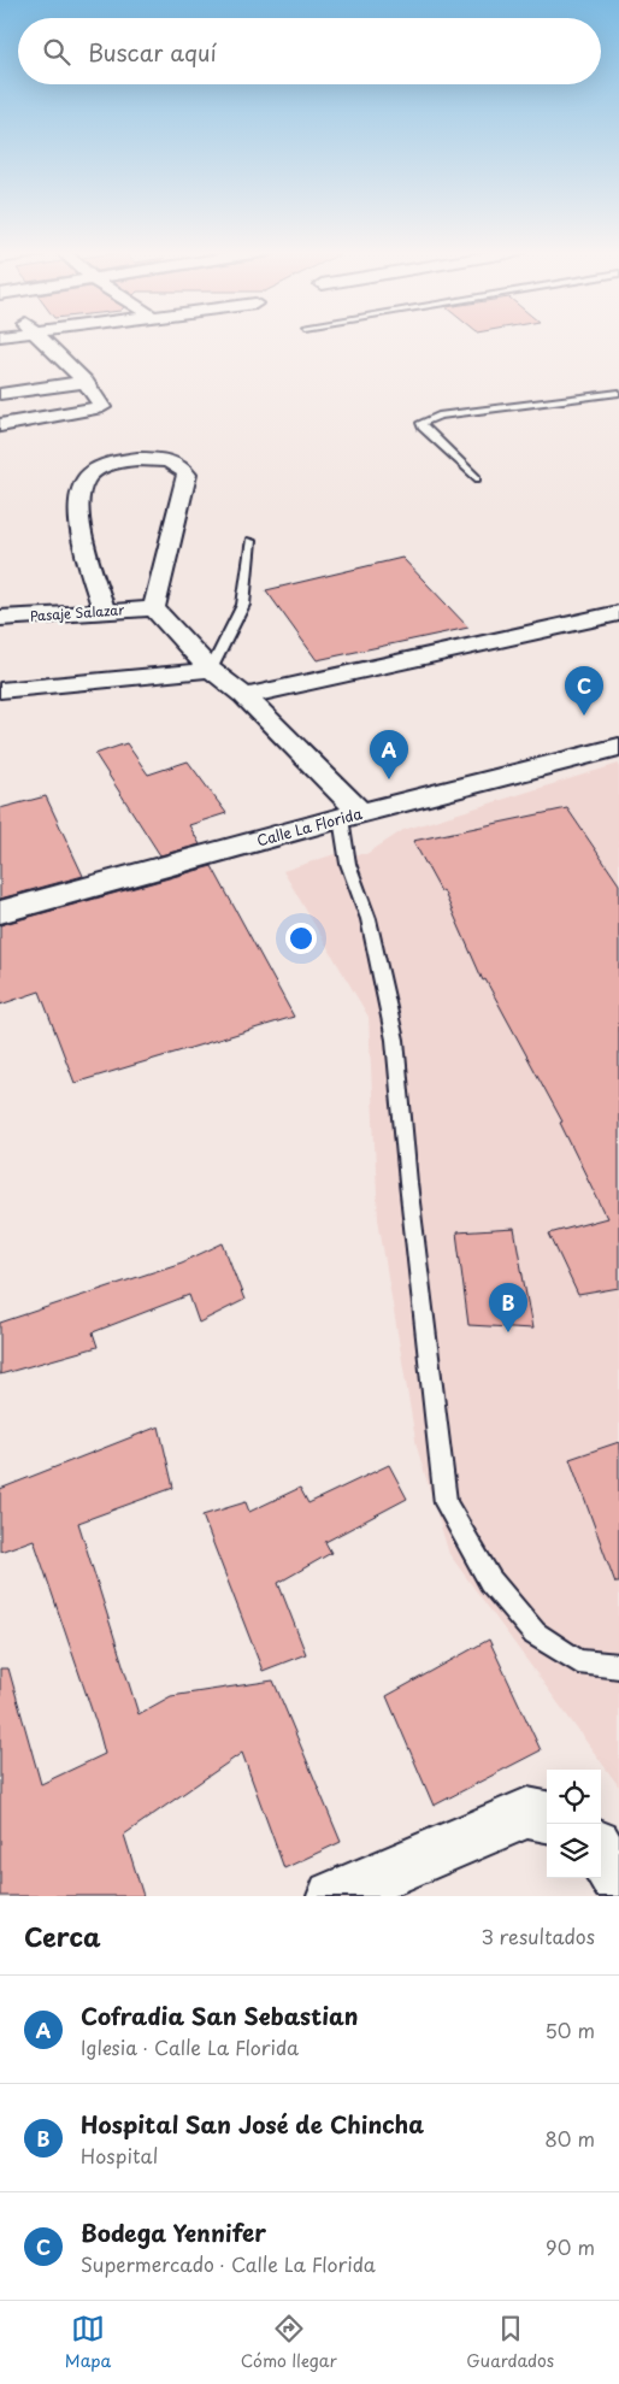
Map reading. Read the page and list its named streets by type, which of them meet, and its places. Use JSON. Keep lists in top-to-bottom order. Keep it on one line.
{"streets":{"street":["Pasaje Salazar","Calle La Florida"]},"page":{"search":"Buscar aquí","pins":["C","A","B"],"heading":["Cerca","3 resultados"],"list":[{"mark":"A","name":"Cofradia San Sebastian","note":"Iglesia · Calle La Florida","value":"50 m"},{"mark":"B","name":"Hospital San José de Chincha","note":"Hospital","value":"80 m"},{"mark":"C","name":"Bodega Yennifer","note":"Supermercado · Calle La Florida","value":"90 m"}],"nav":["Mapa","Cómo llegar","Guardados"]}}
